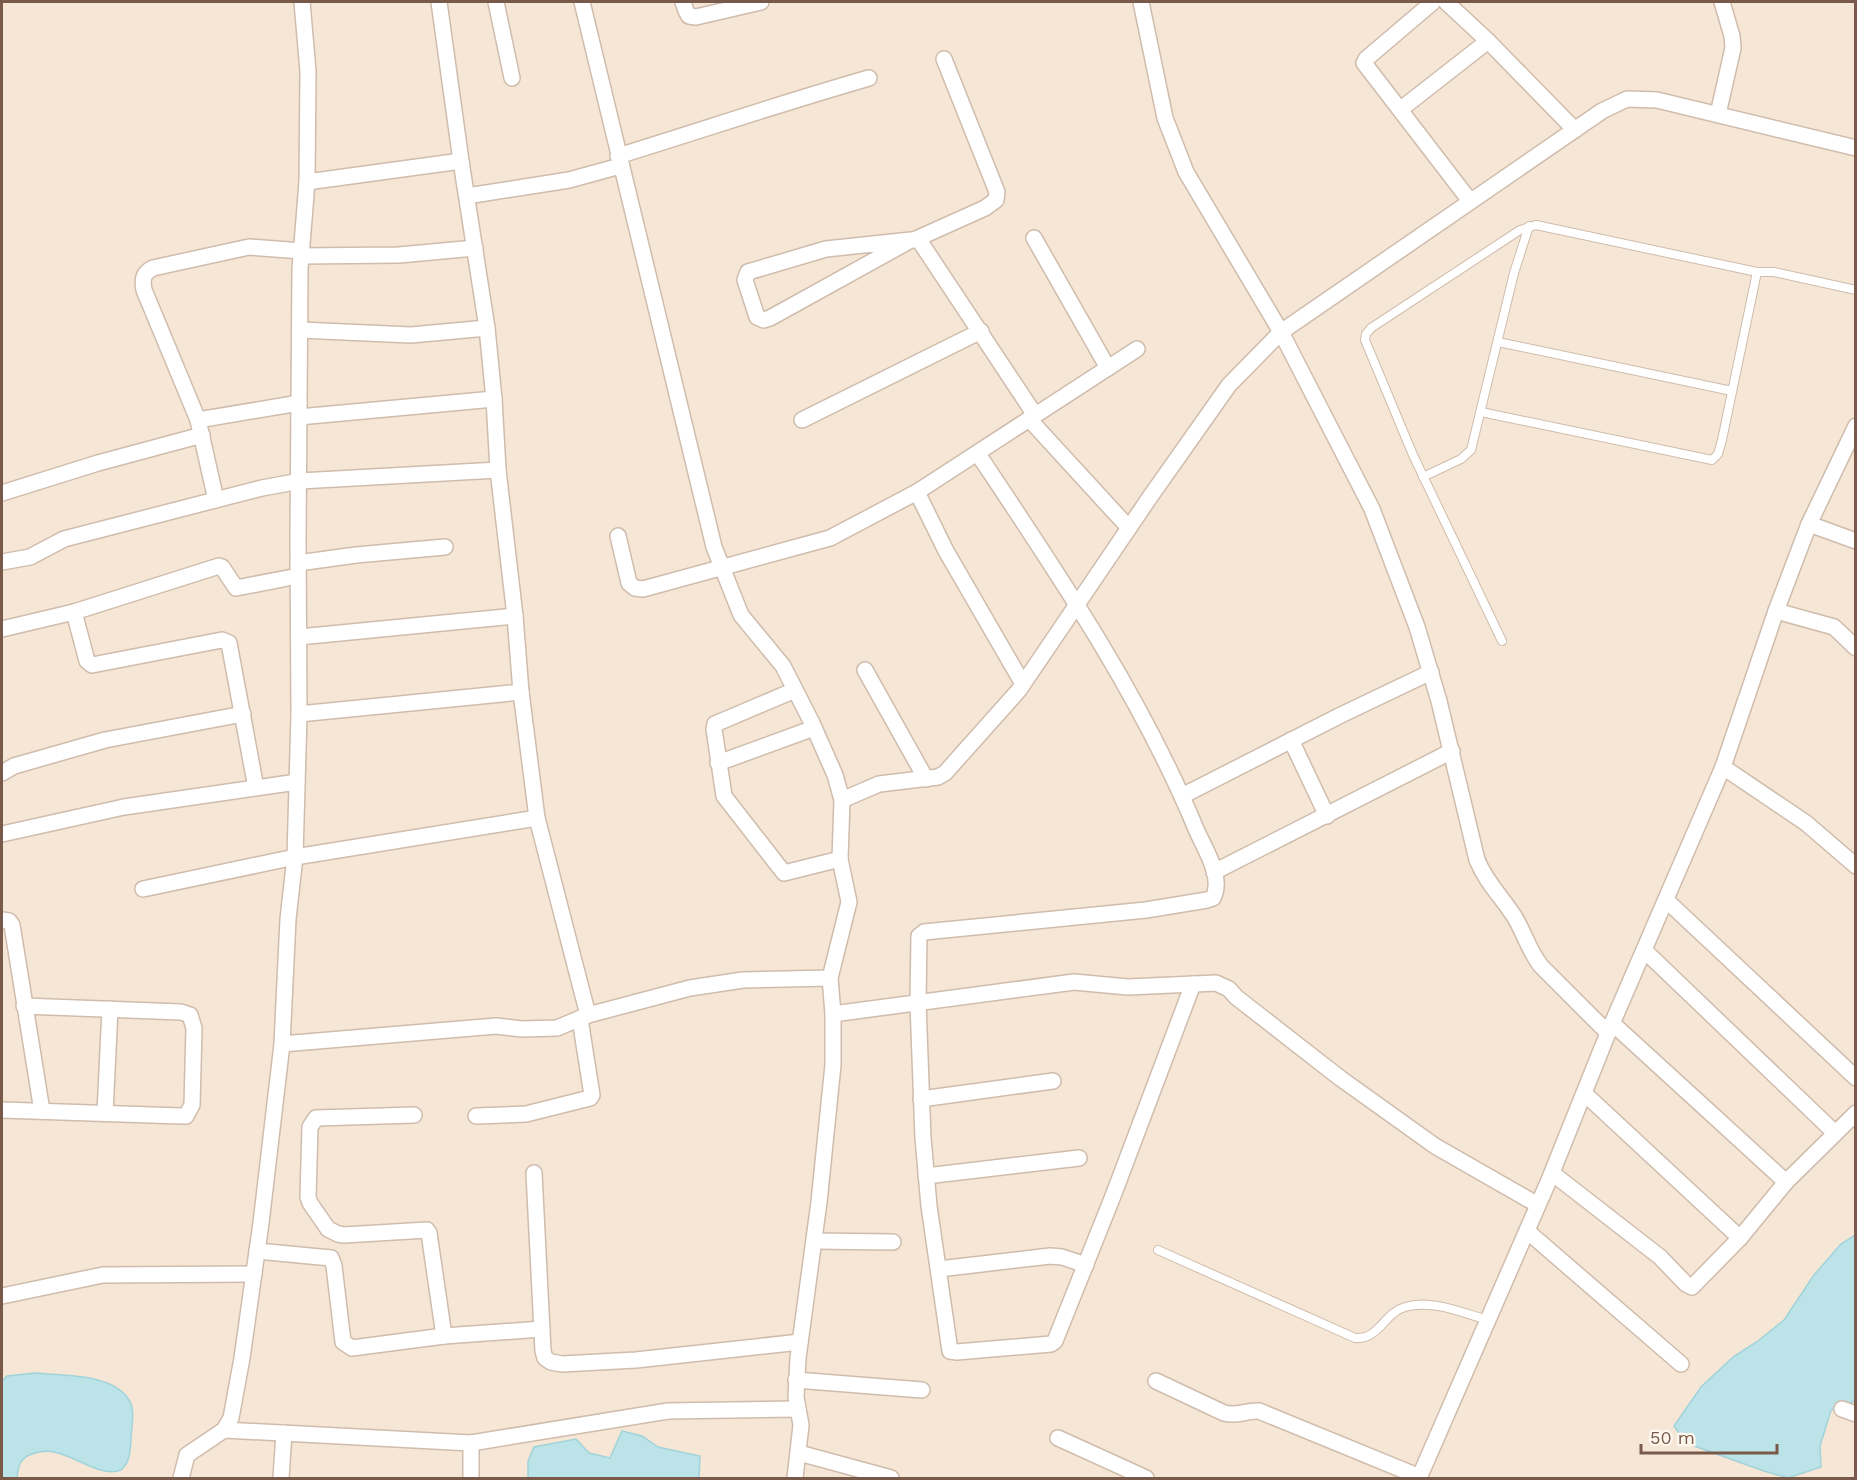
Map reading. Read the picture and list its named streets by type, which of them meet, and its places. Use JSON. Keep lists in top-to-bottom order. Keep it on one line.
{"scale_bar":"50 m"}
